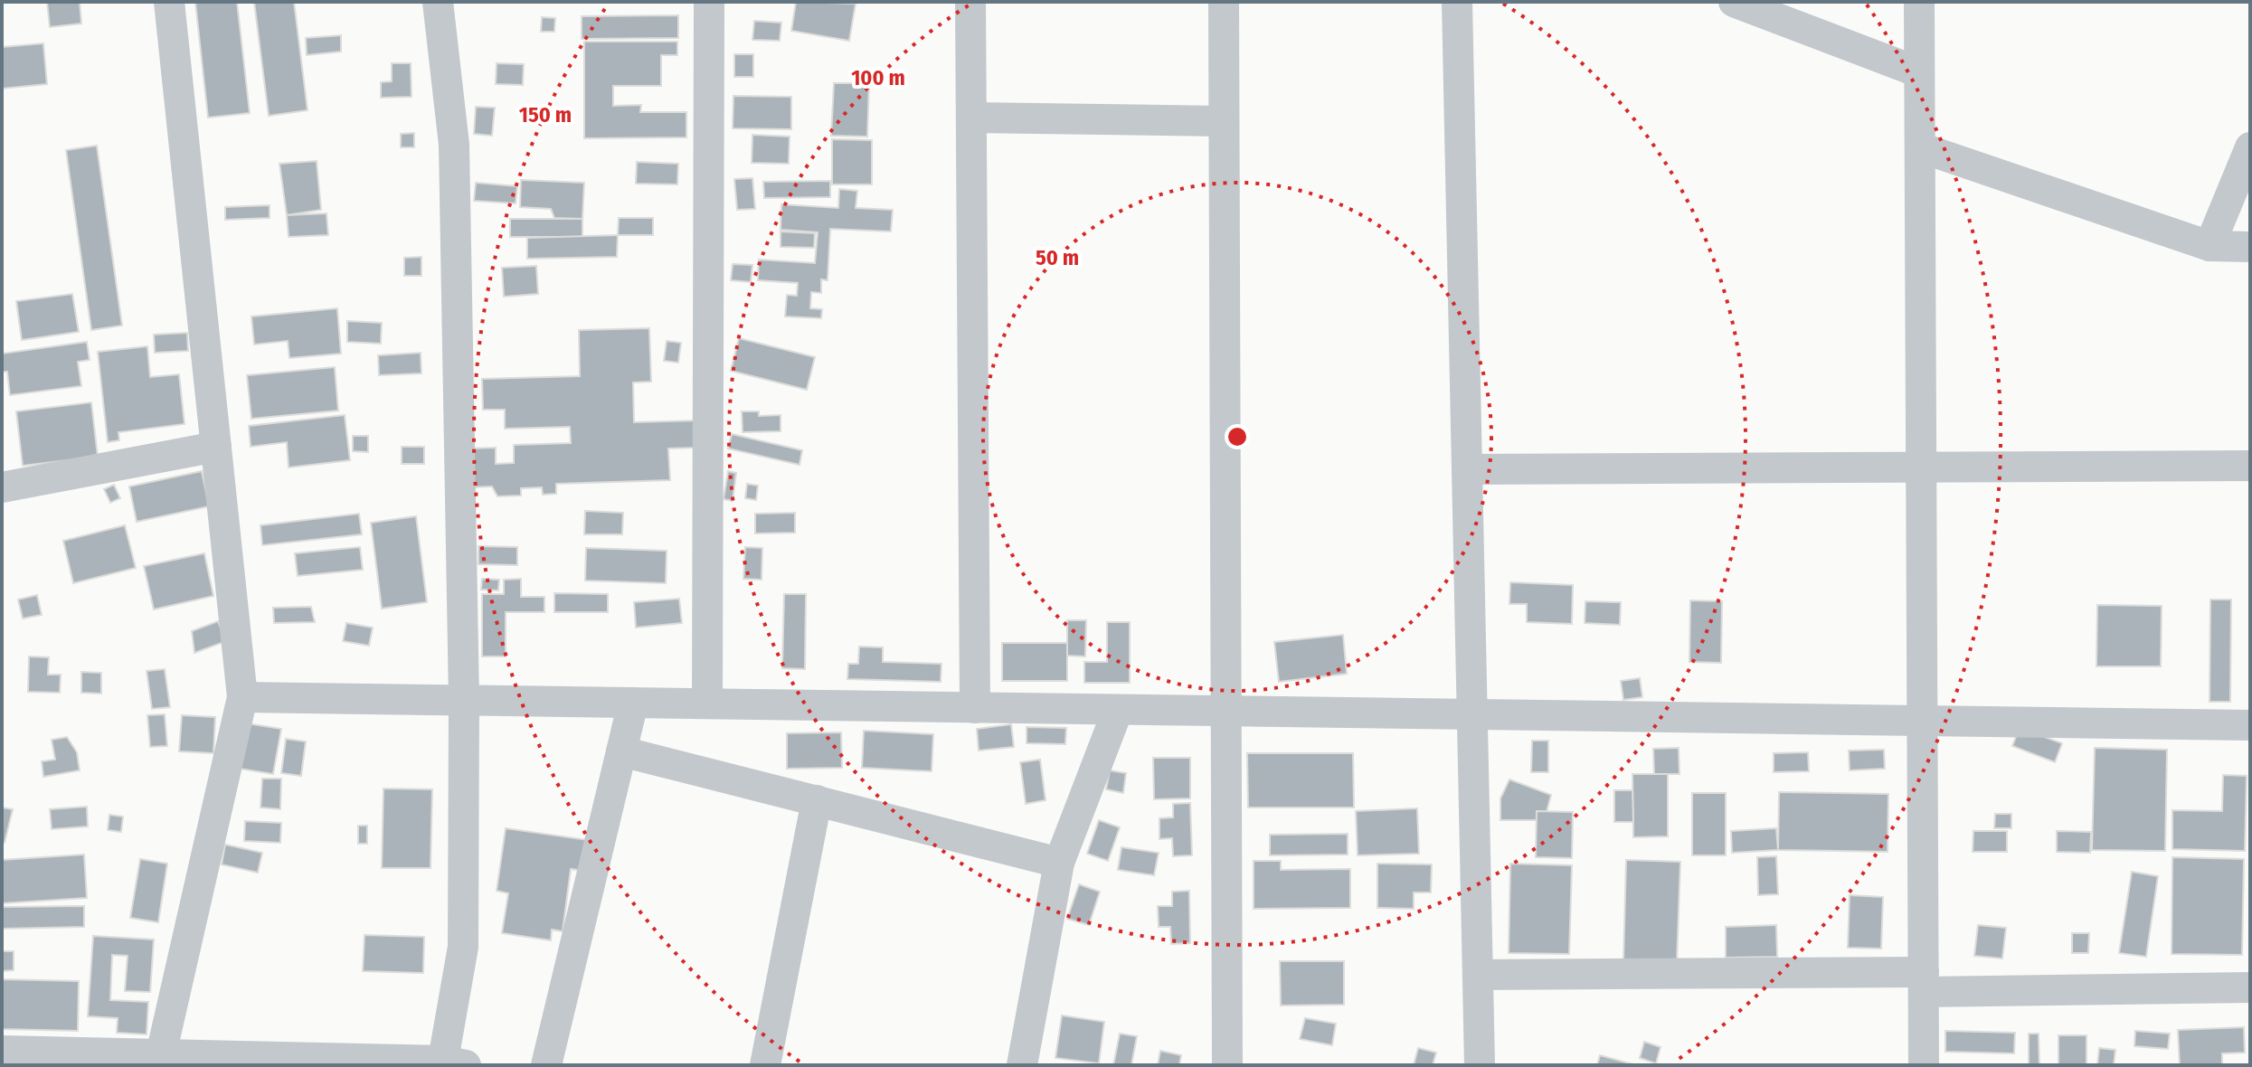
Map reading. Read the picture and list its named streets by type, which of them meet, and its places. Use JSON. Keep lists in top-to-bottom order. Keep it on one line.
{"rings":["100 m","150 m","50 m"]}
